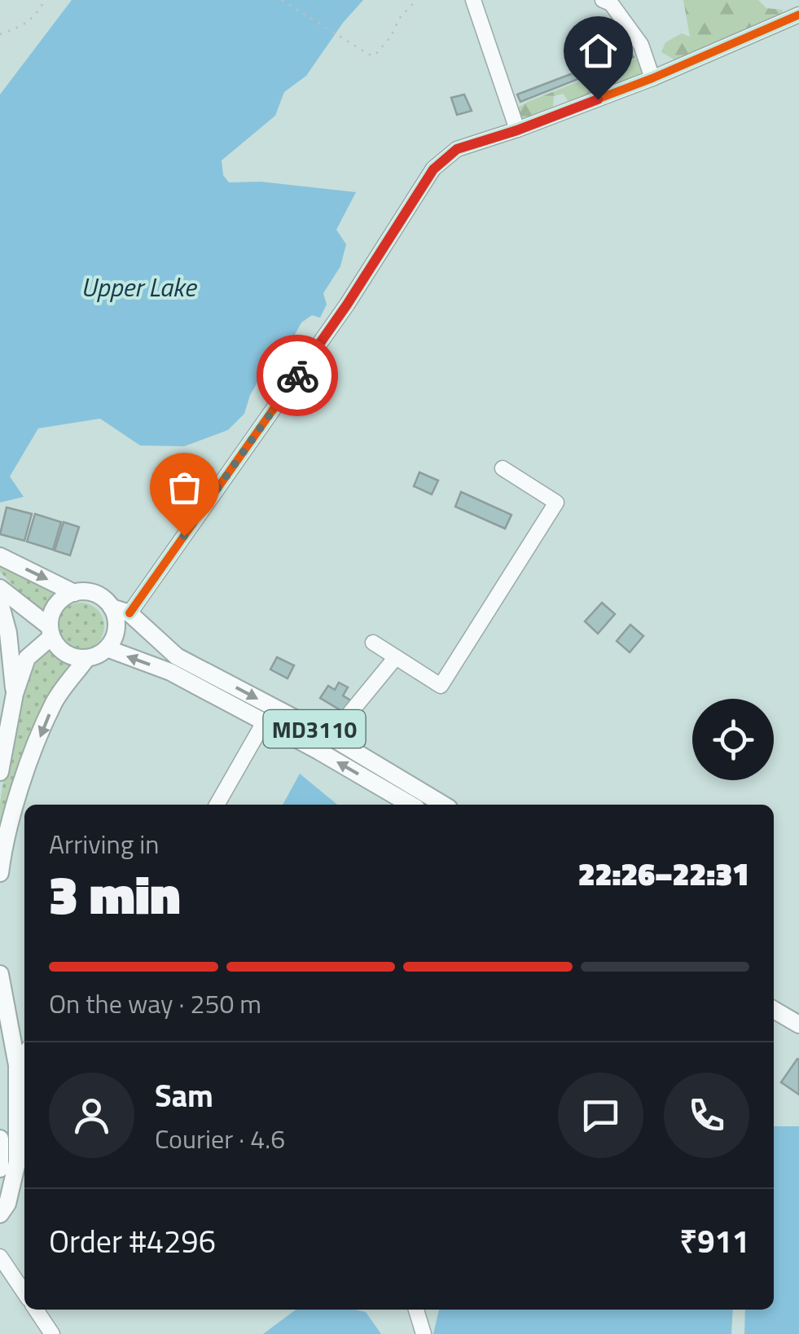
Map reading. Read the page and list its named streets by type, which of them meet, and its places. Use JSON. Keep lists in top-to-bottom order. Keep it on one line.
{"streets":{"main road":["MD3110"]},"water":["Upper Lake"],"page":{"heading":["3 min","Arriving in","22:26–22:31"],"panel":["Sam","Courier · 4.6","Order #4296","₹911"],"bar":"On the way · 250 m"}}
